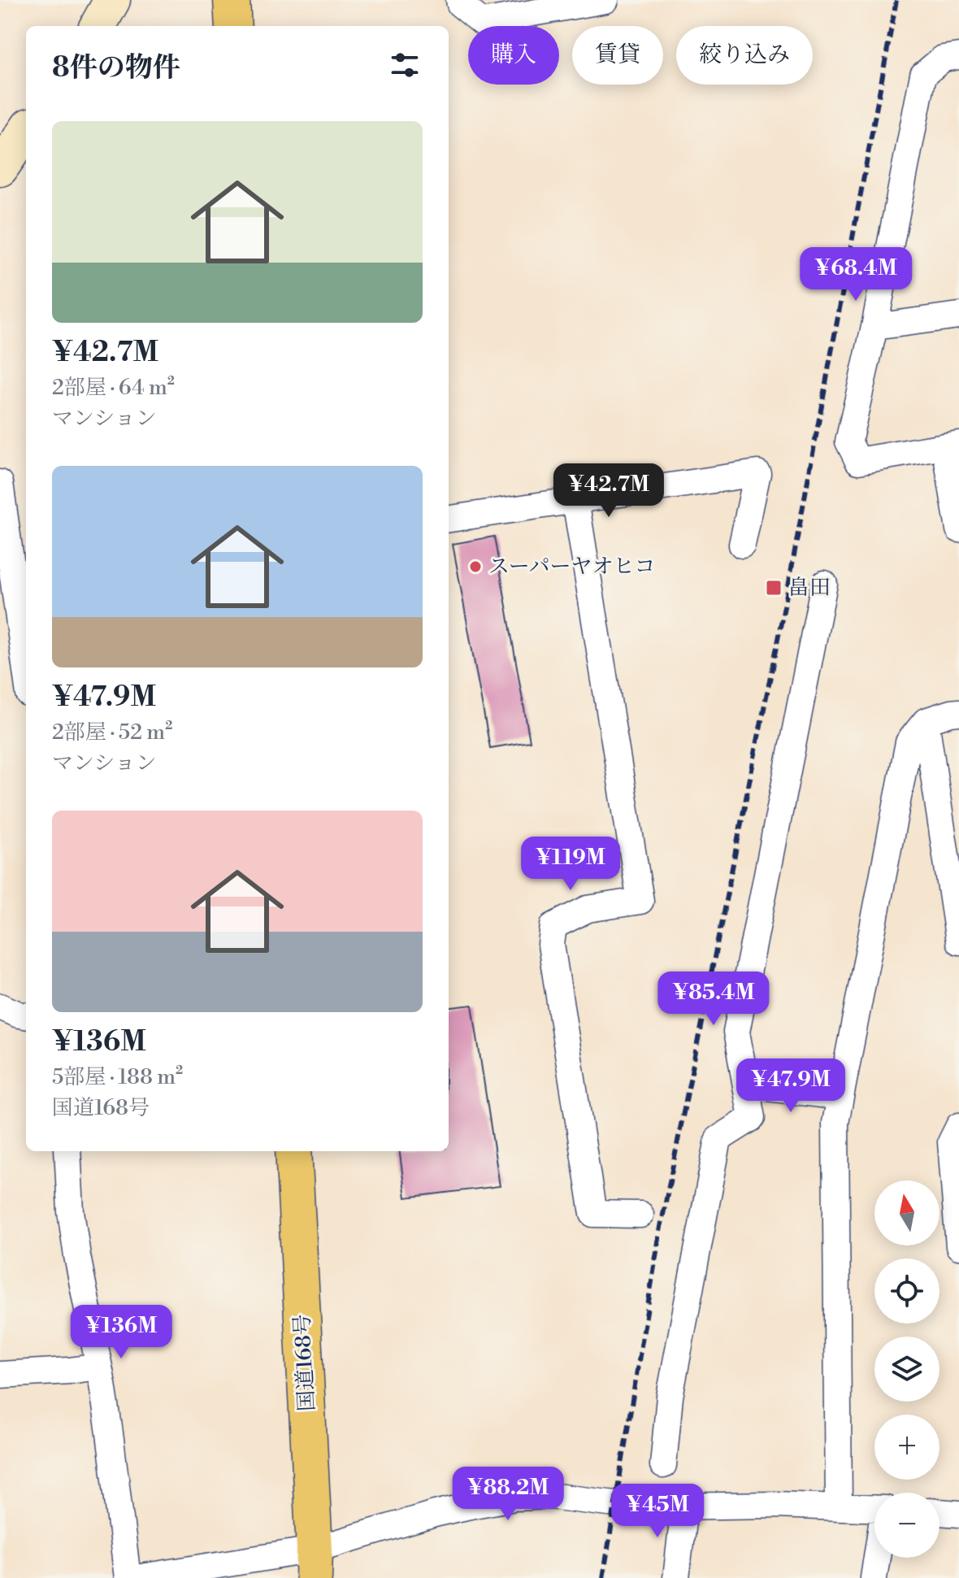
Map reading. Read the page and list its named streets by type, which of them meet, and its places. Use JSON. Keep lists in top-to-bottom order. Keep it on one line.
{"streets":{"highway":["国道168号"]},"places":{"other":["スーパーヤオヒコ"],"transit":["畠田"]},"north":"top","page":{"chip":["購入","賃貸","絞り込み"],"heading":"8件の物件","list":[{"name":"¥42.7M","note":"2部屋 · 64 m² · マンション"},{"name":"¥47.9M","note":"2部屋 · 52 m² · マンション"},{"name":"¥136M","note":"5部屋 · 188 m² · 国道168号"}],"price":["¥68.4M","¥42.7M","¥119M","¥85.4M","¥47.9M","¥136M","¥88.2M","¥45M"],"map_buttons":["+","−"]}}
